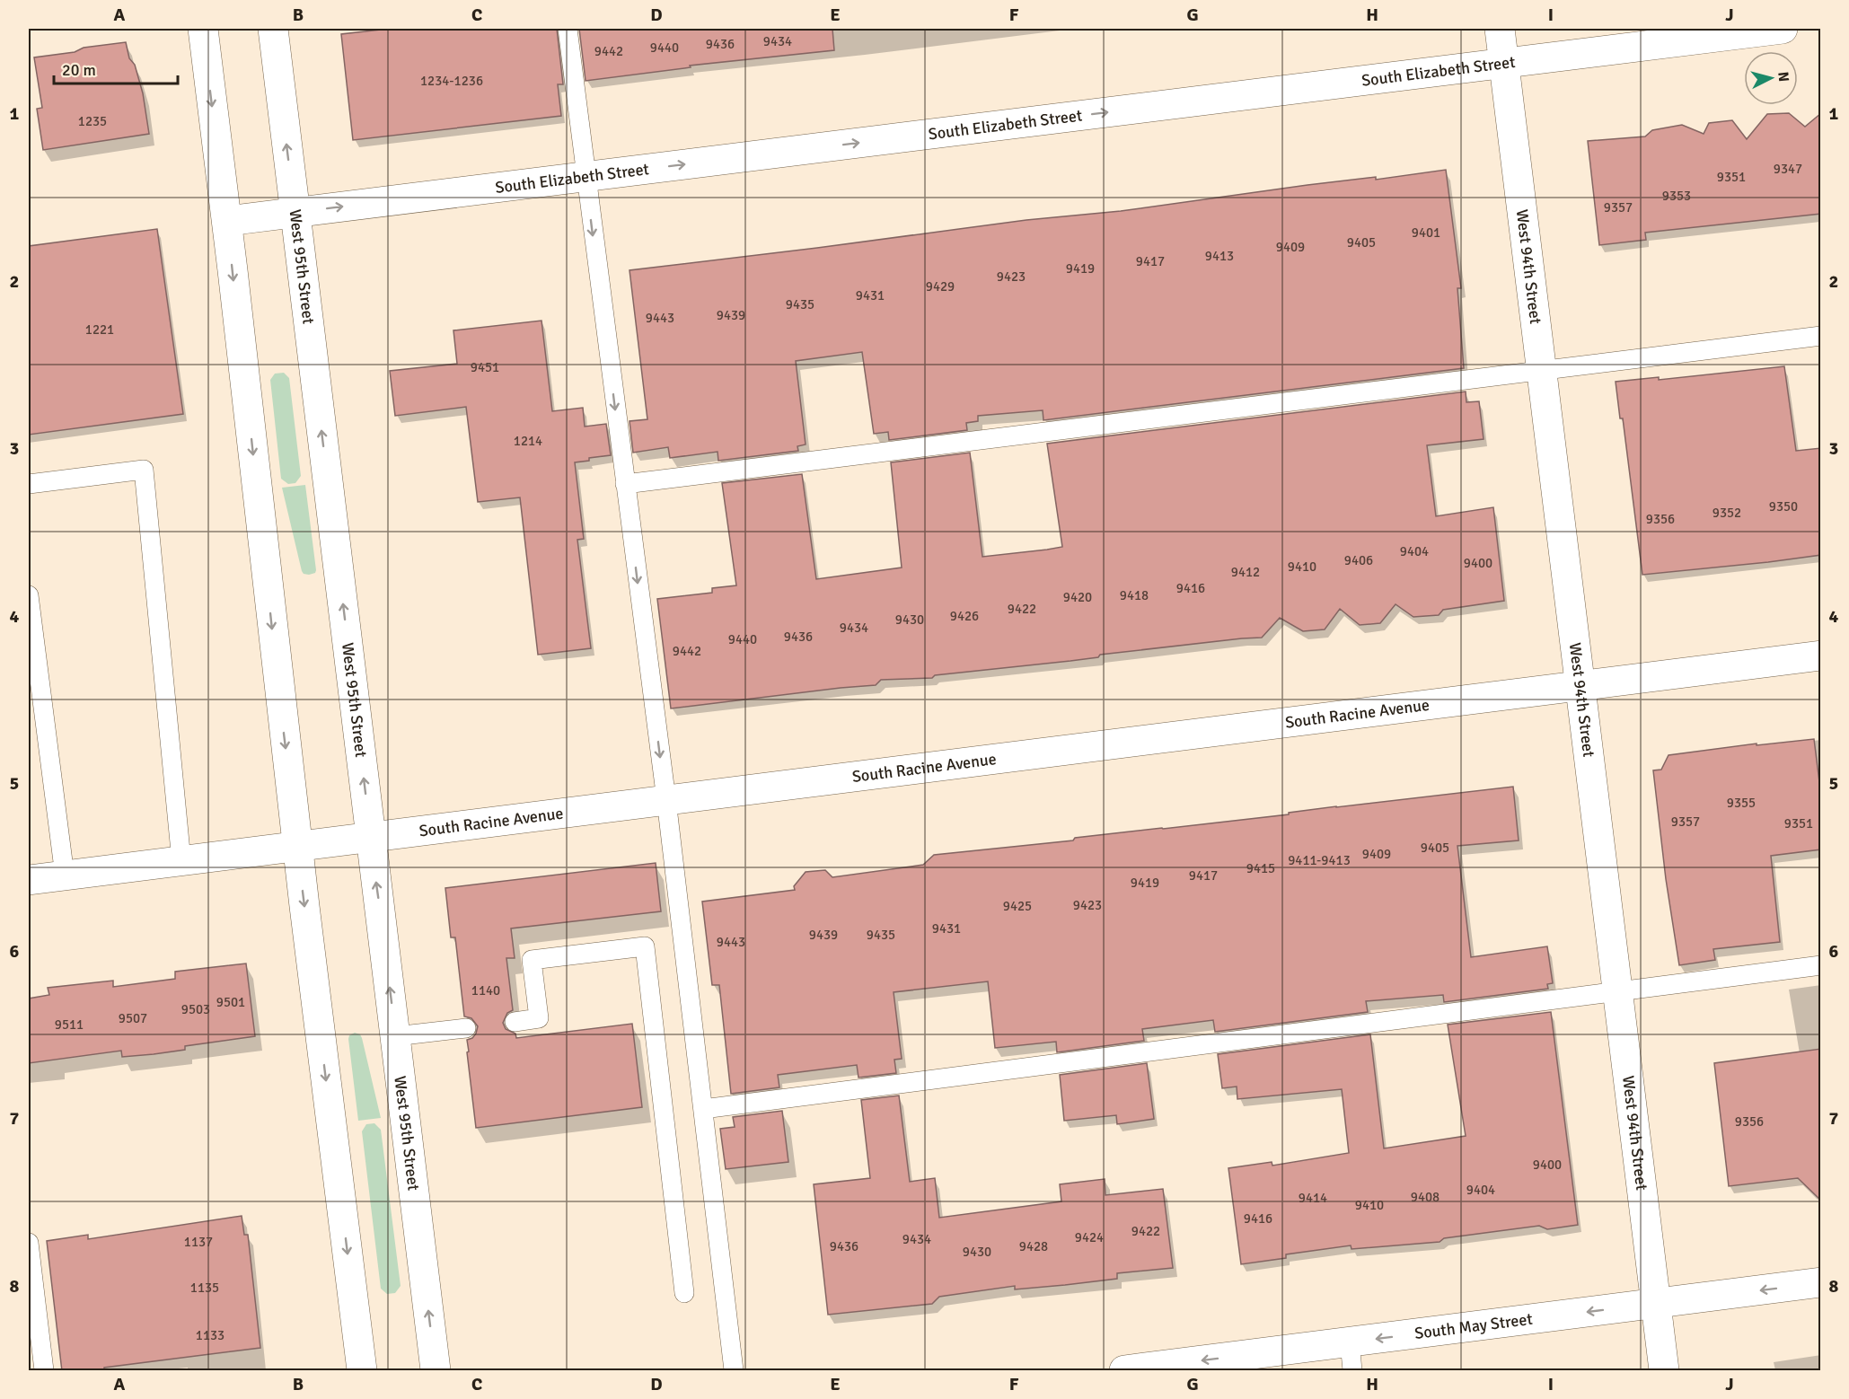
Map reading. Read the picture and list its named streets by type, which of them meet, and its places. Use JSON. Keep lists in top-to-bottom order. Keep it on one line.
{"streets":{"street":["South Elizabeth Street","West 95th Street","West 94th Street","South Racine Avenue","South May Street"]},"crossings":[["South Elizabeth Street","West 95th Street"],["South Elizabeth Street","West 94th Street"],["West 95th Street","South Racine Avenue"],["West 94th Street","South Racine Avenue"],["West 94th Street","South May Street"]],"one_way":["South Elizabeth Street","South May Street"],"house_numbers":["9434","9436","9440","9442","1234-1236","1235","9347","9351","9353","9357","9401","9405","9409","9413","9417","9419","9423","9429","9431","9435","9439","9443","1221","9451","1214","9350","9352","9356","9404","9406","9400","9410","9412","9416","9418","9420","9422","9426","9430","9434","9436","9440","9442","9355","9357","9351","9405","9409","9411-9413","9415","9417","9419","9423","9425","9431","9439","9435","9443","1140","9501","9503","9507","9511","9356","9400","9404","9408","9414","9410","9416","9422","9424","9434","1137","9436","9428","9430","1135","1133"],"scale_bar":"20 m","north":"right","grid":{"columns":["A","B","C","D","E","F","G","H","I","J"],"rows":["1","2","3","4","5","6","7","8"]}}
